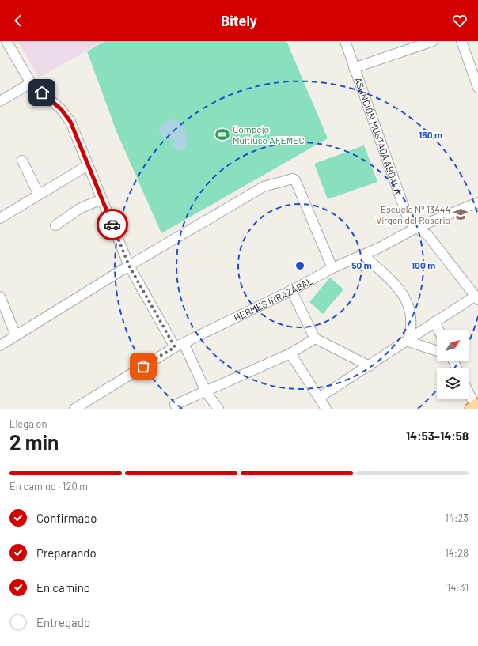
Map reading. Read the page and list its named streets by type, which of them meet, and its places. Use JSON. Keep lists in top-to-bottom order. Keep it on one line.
{"streets":{"street":["ASUNCIÓN MUSTADA ABDALA","HERMES IRRAZÁBAL"]},"crossings":[["ASUNCIÓN MUSTADA ABDALA","HERMES IRRAZÁBAL"]],"places":{"sports":["Compejo Multiuso AFEMEC"],"school or university":["Escuela Nº 13444 Virgen del Rosario"]},"north":"top right","page":{"header":"Bitely","heading":["2 min","Llega en","14:53–14:58"],"bar":"En camino · 120 m","list":[["Confirmado","14:23"],["Preparando","14:28"],["En camino","14:31"],"Entregado"]},"rings":["150 m","50 m","100 m"]}
